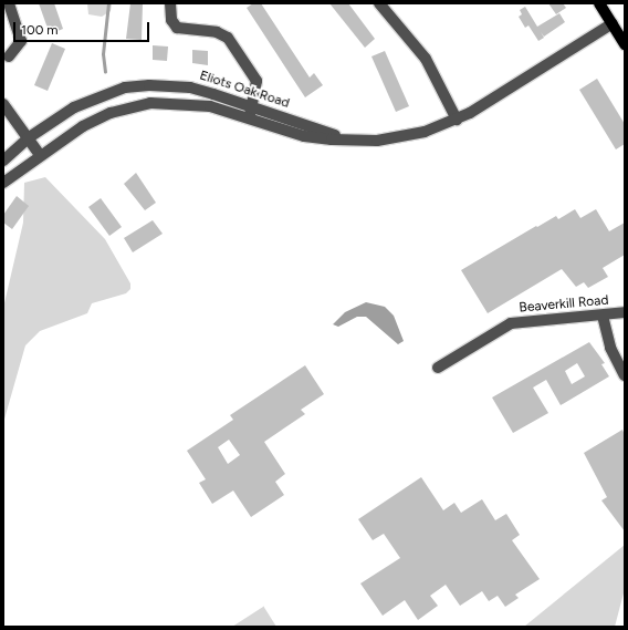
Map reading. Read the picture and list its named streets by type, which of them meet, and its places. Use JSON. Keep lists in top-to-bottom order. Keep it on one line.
{"streets":{"street":["Eliots Oak Road","Beaverkill Road"]},"scale_bar":"100 m"}
